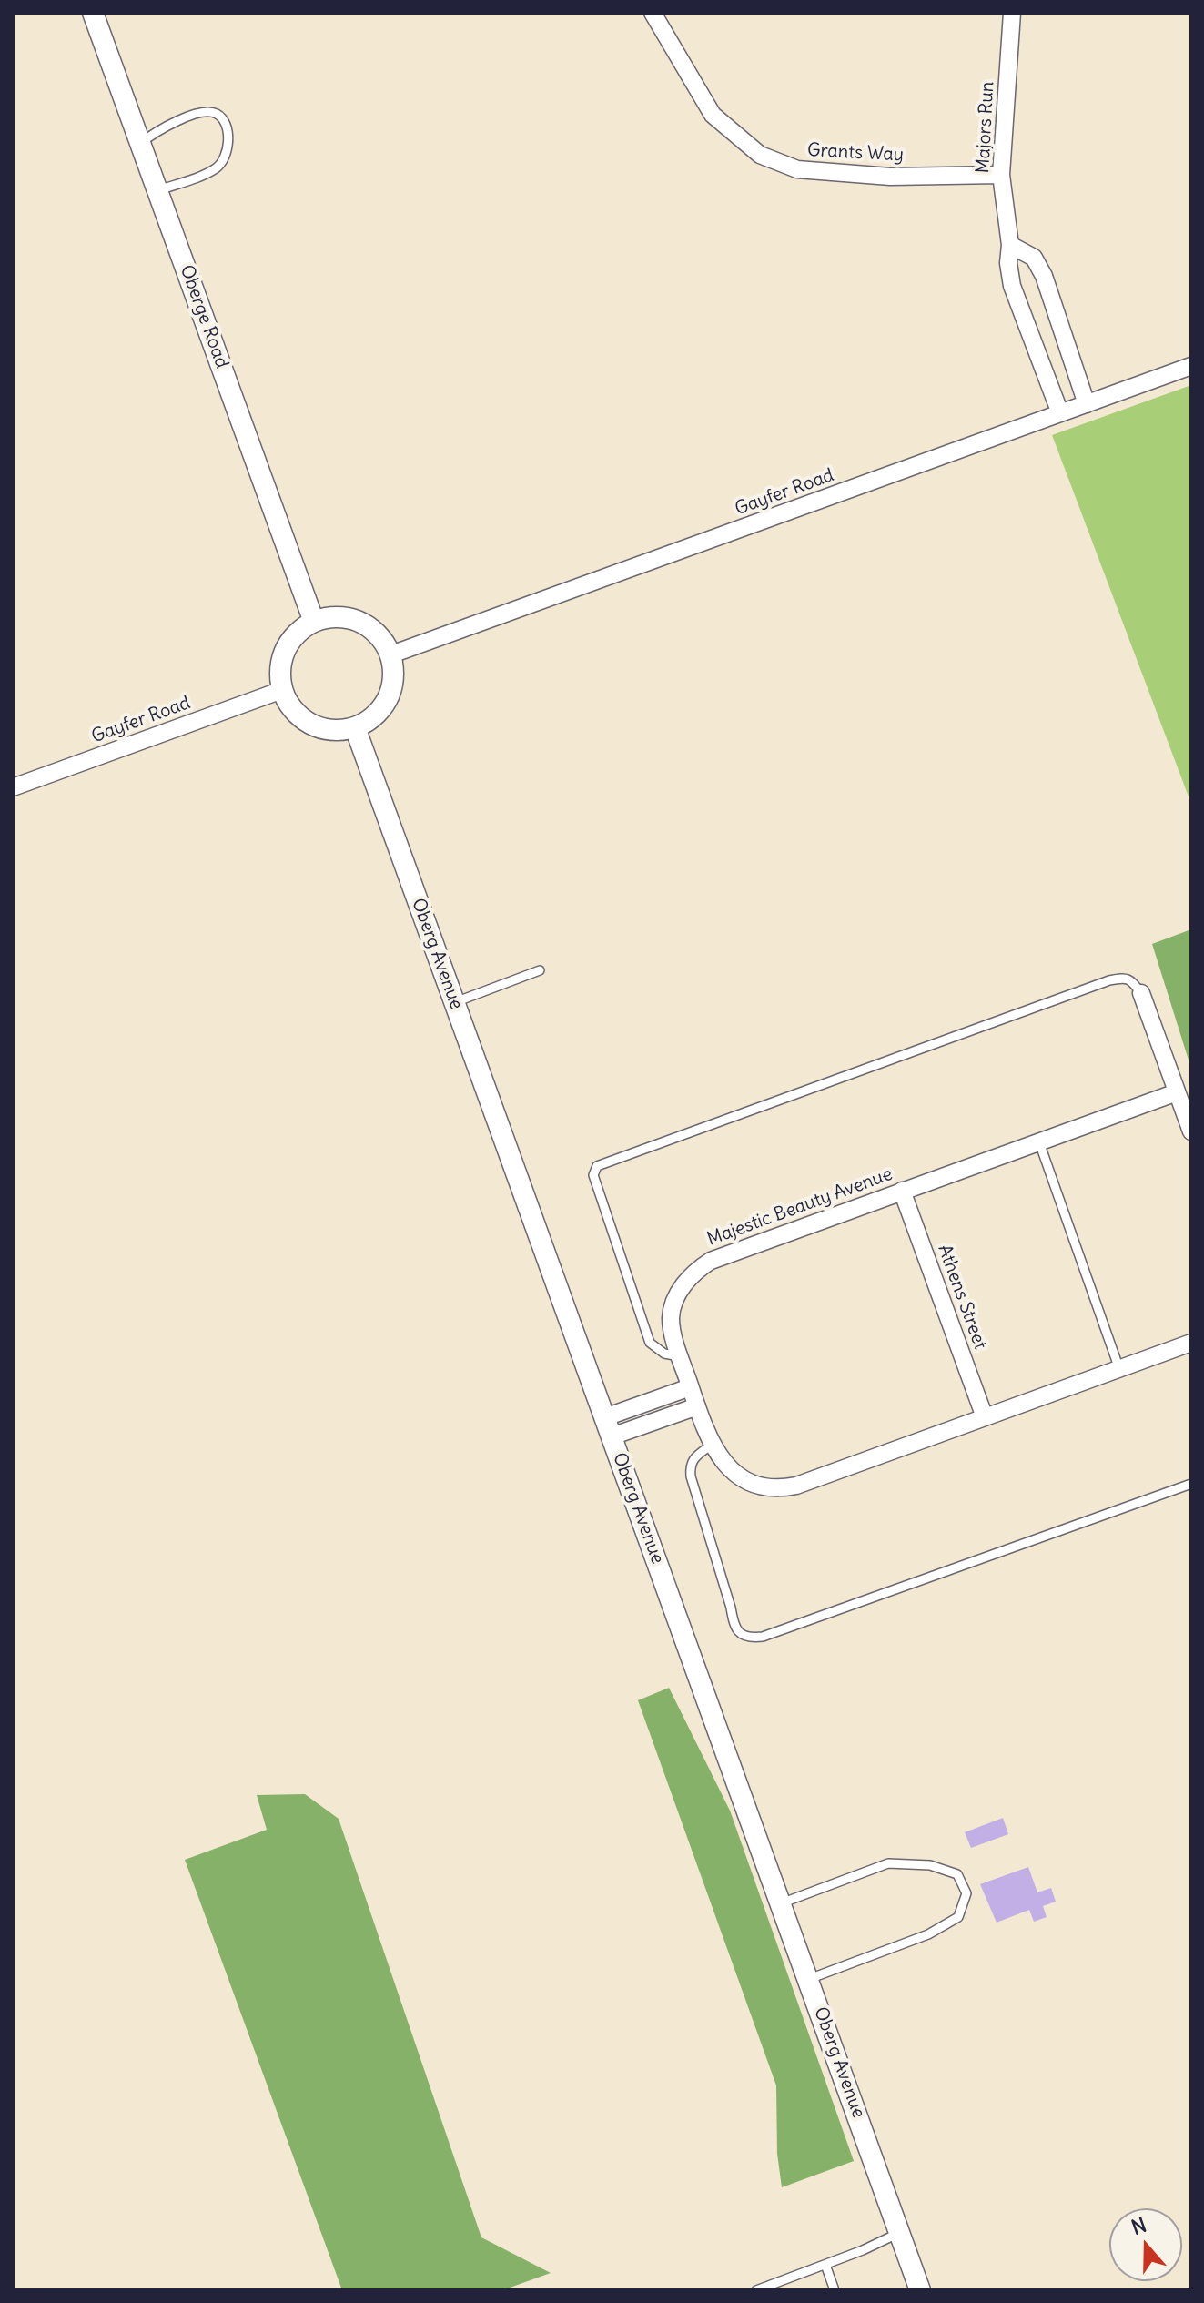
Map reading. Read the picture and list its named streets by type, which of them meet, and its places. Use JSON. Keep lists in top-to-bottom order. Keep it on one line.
{"streets":{"street":["Majors Run","Grants Way","Oberge Road","Gayfer Road","Oberg Avenue","Majestic Beauty Avenue","Athens Street"]},"crossings":[["Majors Run","Grants Way"],["Majors Run","Gayfer Road"],["Oberge Road","Gayfer Road"],["Oberge Road","Oberg Avenue"],["Gayfer Road","Oberg Avenue"],["Majestic Beauty Avenue","Athens Street"]],"north":"top"}
